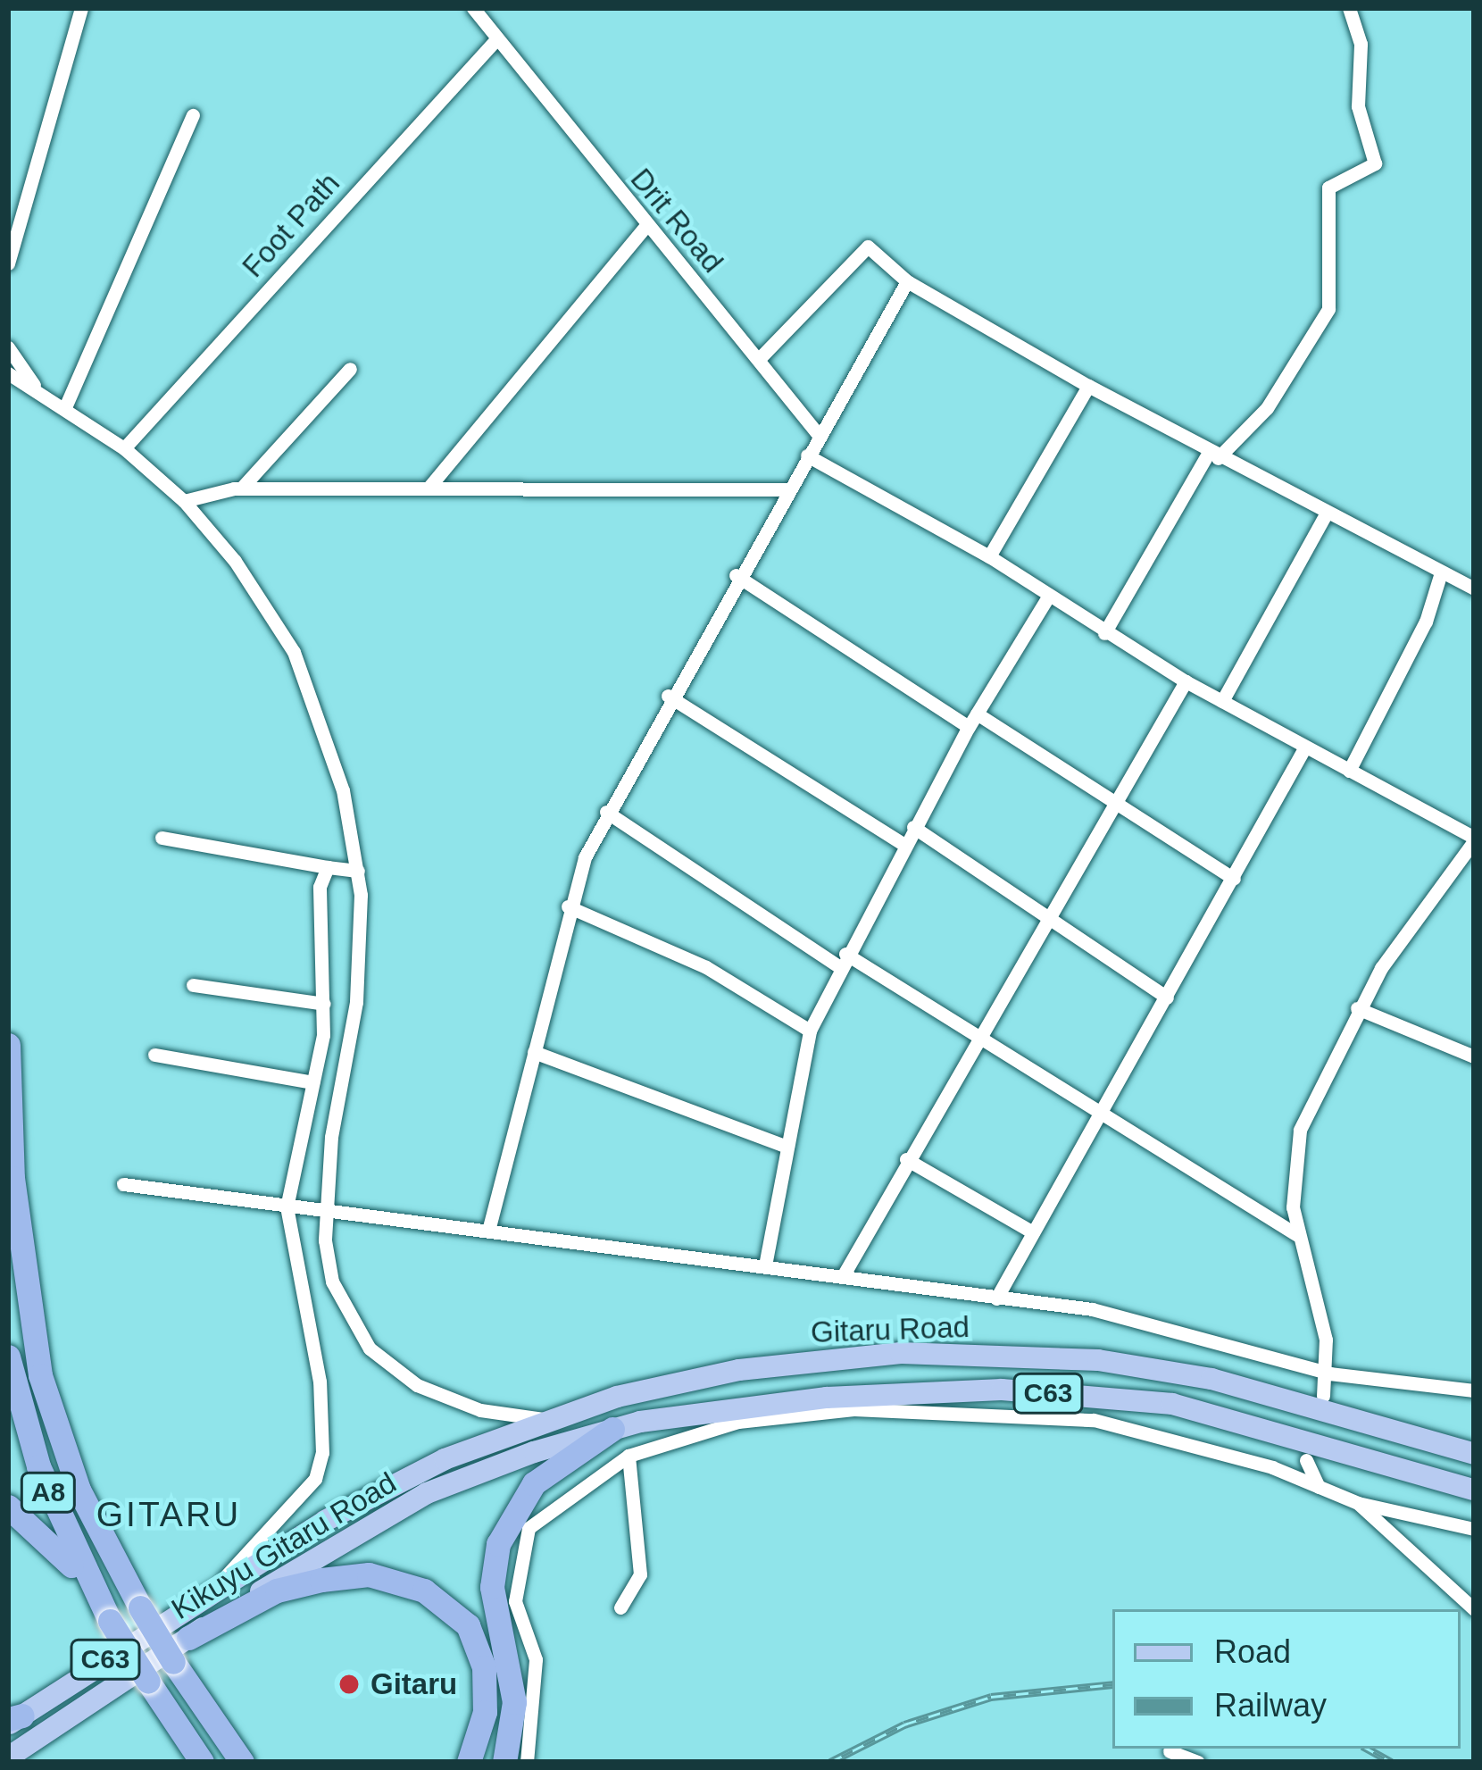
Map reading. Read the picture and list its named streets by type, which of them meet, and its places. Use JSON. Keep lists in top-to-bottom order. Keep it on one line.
{"streets":{"highway":["C63","A8"],"main road":["Gitaru Road","Kikuyu Gitaru Road"],"street":["Drit Road","Foot Path"]},"crossings":[["Drit Road","Foot Path"],["Gitaru Road","C63"],["C63","Kikuyu Gitaru Road"]],"districts":["GITARU"],"places":["Gitaru"],"legend":["Road","Railway"]}
